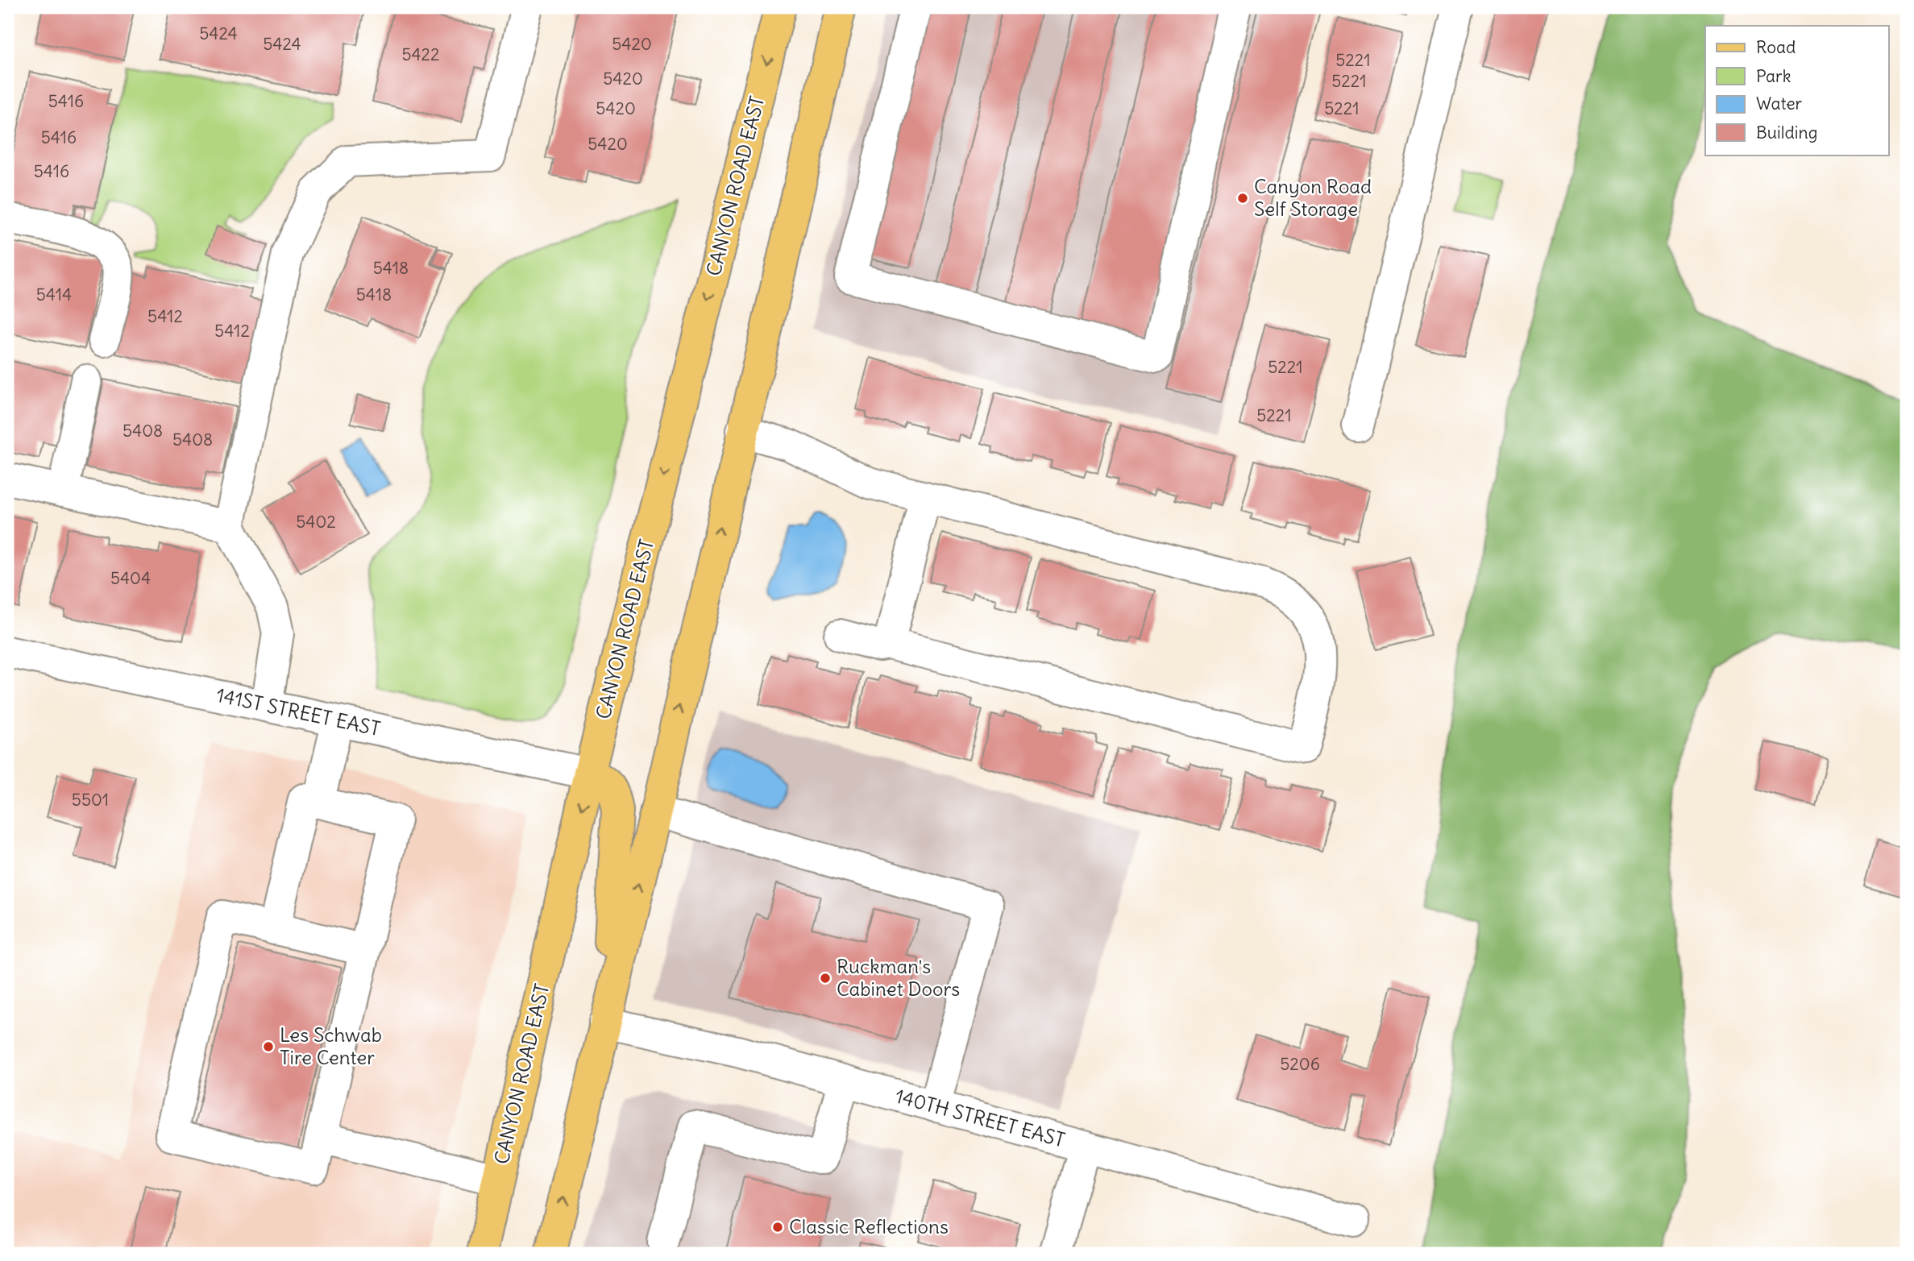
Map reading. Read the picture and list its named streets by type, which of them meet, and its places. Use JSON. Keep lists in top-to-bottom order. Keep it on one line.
{"streets":{"main road":["CANYON ROAD EAST"],"street":["141ST STREET EAST","140TH STREET EAST"]},"crossings":[["CANYON ROAD EAST","141ST STREET EAST"]],"places":["Canyon Road Self Storage","Ruckman's Cabinet Doors","Les Schwab Tire Center","Classic Reflections"],"house_numbers":["5424","5424","5420","5422","5221","5420","5221","5416","5420","5221","5416","5420","5416","5418","5414","5418","5412","5412","5221","5221","5408","5408","5402","5404","5501","5206"],"legend":["Road","Park","Water","Building"]}
